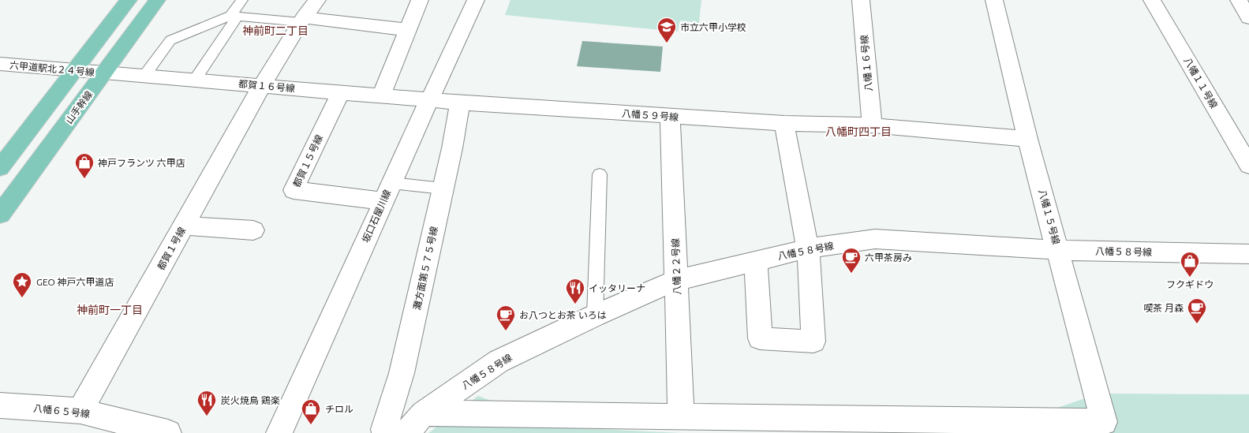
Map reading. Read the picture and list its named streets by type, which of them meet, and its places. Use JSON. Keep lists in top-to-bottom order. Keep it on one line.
{"streets":{"main road":["山手幹線"],"street":["八幡１６号線","六甲道駅北２４号線","八幡１１号線","都賀１６号線","八幡５９号線","都賀１５号線","坂口石屋川線","八幡１５号線","都賀１号線","八幡５８号線","八幡２２号線","灘方面第５７５号線","八幡６５号線"]},"crossings":[["八幡１６号線","八幡５９号線"],["六甲道駅北２４号線","都賀１６号線"],["六甲道駅北２４号線","山手幹線"],["都賀１６号線","山手幹線"],["都賀１６号線","八幡５９号線"],["都賀１６号線","都賀１５号線"],["都賀１６号線","坂口石屋川線"],["都賀１６号線","都賀１号線"],["八幡５９号線","坂口石屋川線"],["八幡５９号線","八幡１５号線"],["八幡５９号線","八幡２２号線"],["八幡５９号線","灘方面第５７５号線"],["都賀１５号線","坂口石屋川線"],["八幡１５号線","八幡５８号線"],["都賀１号線","八幡６５号線"],["八幡５８号線","八幡２２号線"]],"districts":["神前町二丁目","八幡町四丁目","神前町一丁目"],"places":{"school or university":["市立六甲小学校"],"shop":["神戸フランツ 六甲店","フクギドウ","チロル"],"cafe":["六甲茶房み","喫茶 月森","お八つとお茶 いろは"],"place":["GEO 神戸六甲道店"],"restaurant":["イッタリーナ","炭火焼鳥 鶏楽"]}}
